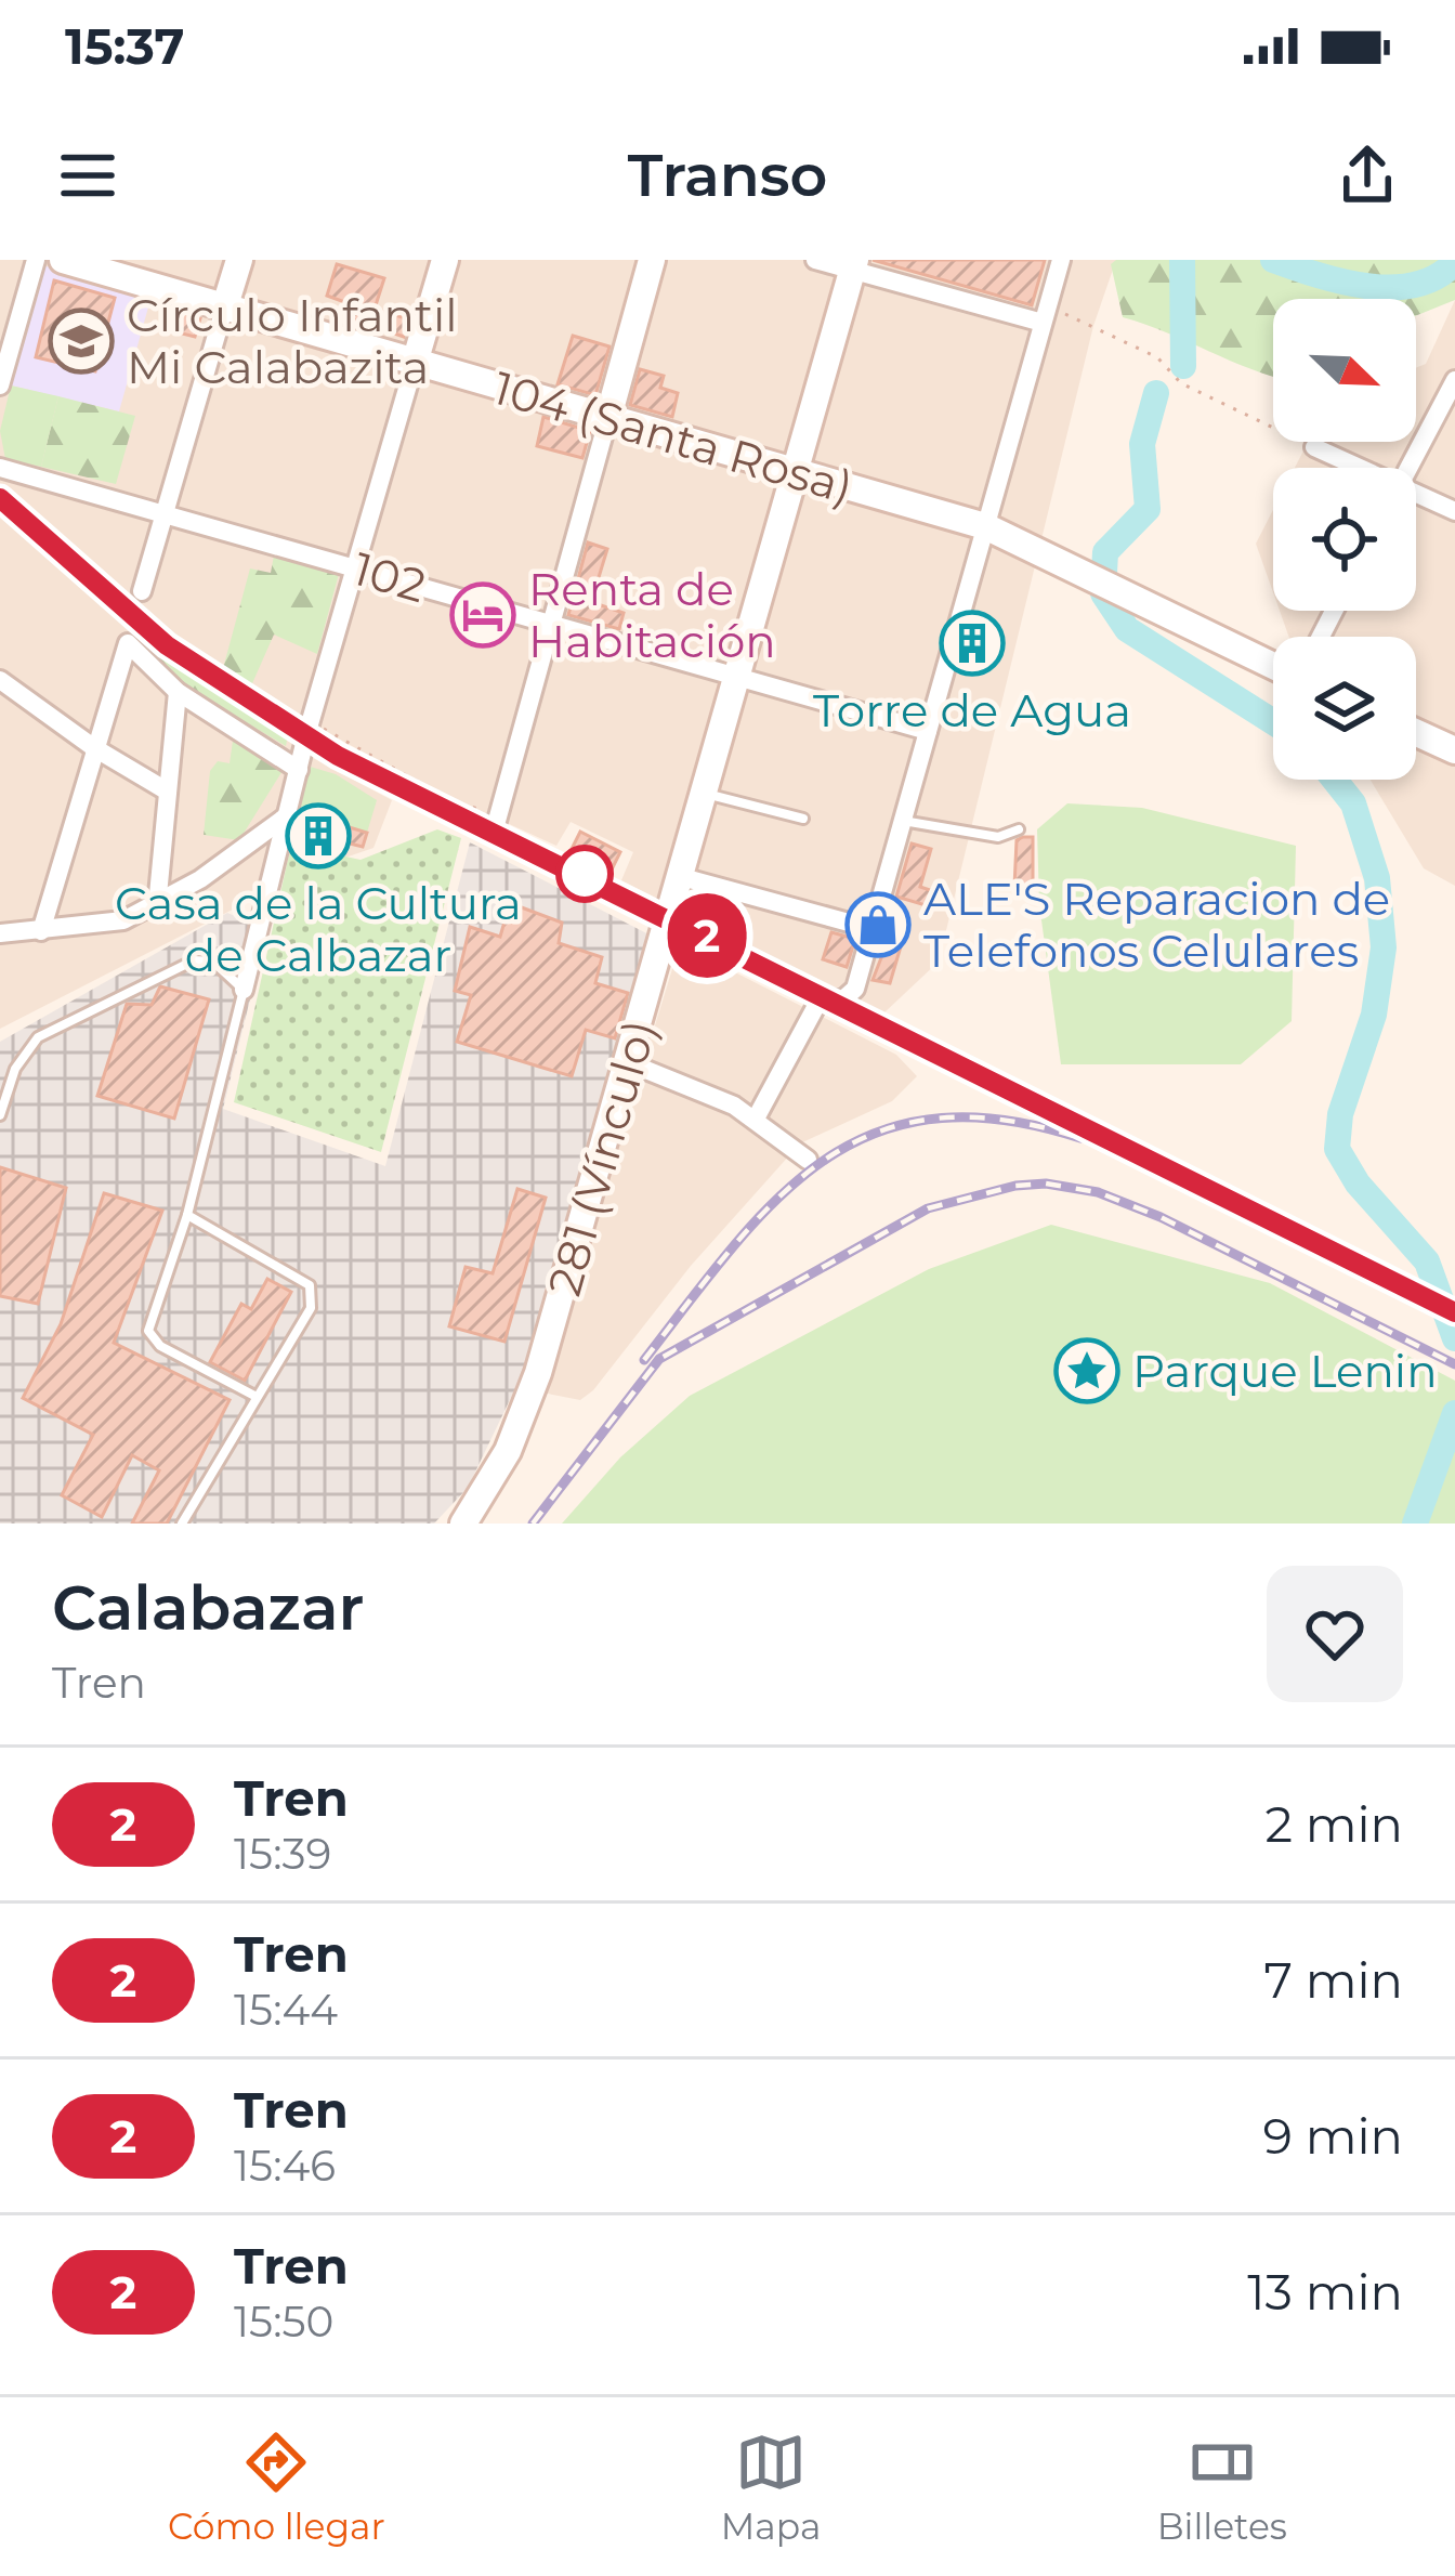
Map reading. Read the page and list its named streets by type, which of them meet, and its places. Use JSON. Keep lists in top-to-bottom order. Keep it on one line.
{"streets":{"main road":["104 (Santa Rosa)","281 (Vínculo)"],"street":["102"]},"crossings":[["104 (Santa Rosa)","281 (Vínculo)"],["102","281 (Vínculo)"]],"places":{"school or university":["Círculo Infantil Mi Calabazita"],"hotel":["Renta de Habitación"],"building":["Torre de Agua","Casa de la Cultura de Calbazar"],"shop":["ALE'S Reparacion de Telefonos Celulares"],"place":["Parque Lenin"]},"north":"bottom right","page":{"status":"15:37","header":"Transo","on_map":"2","heading":["Calabazar","Tren"],"list":[{"mark":"2","name":"Tren","note":"15:39","value":"2 min"},{"mark":"2","name":"Tren","note":"15:44","value":"7 min"},{"mark":"2","name":"Tren","note":"15:46","value":"9 min"},{"mark":"2","name":"Tren","note":"15:50","value":"13 min"}],"tabs":["Cómo llegar","Mapa","Billetes"]}}
